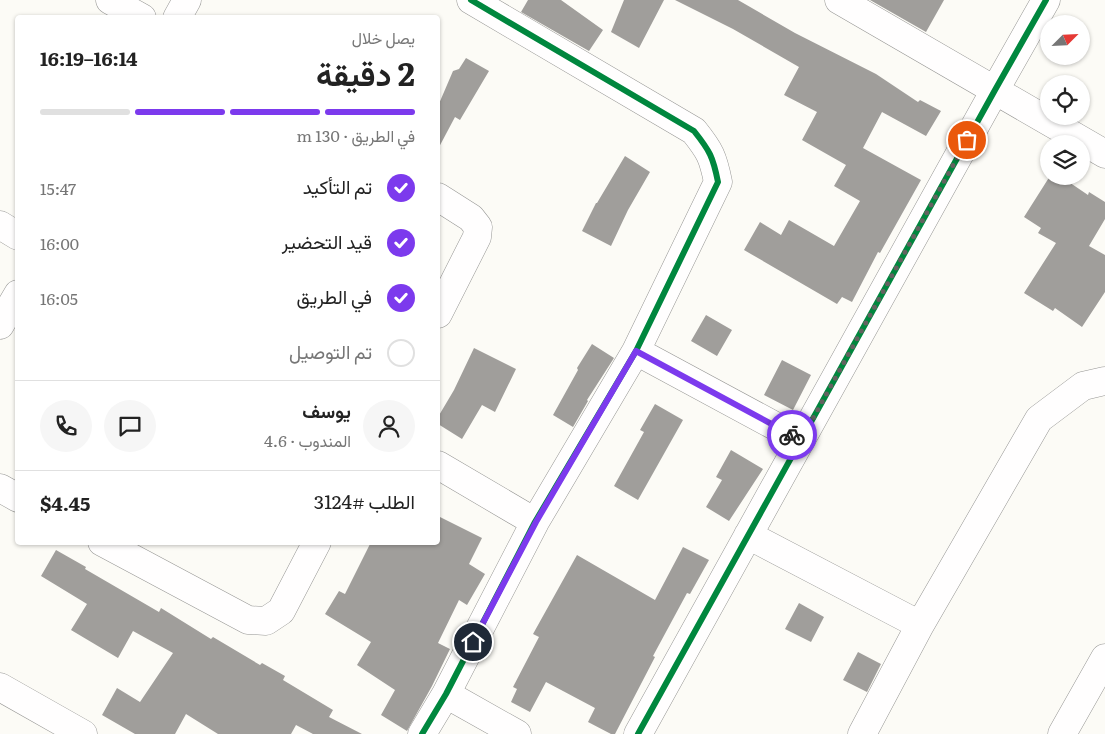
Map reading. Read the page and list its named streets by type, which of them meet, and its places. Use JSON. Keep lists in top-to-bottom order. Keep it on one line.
{"north":"top right","page":{"heading":["2 دقيقة","يصل خلال","16:14–16:19"],"panel":["يوسف","المندوب · 4.6","الطلب #3124","$4.45"],"bar":"في الطريق · 130 m","list":[["تم التأكيد","15:47"],["قيد التحضير","16:00"],["في الطريق","16:05"],"تم التوصيل"]}}
